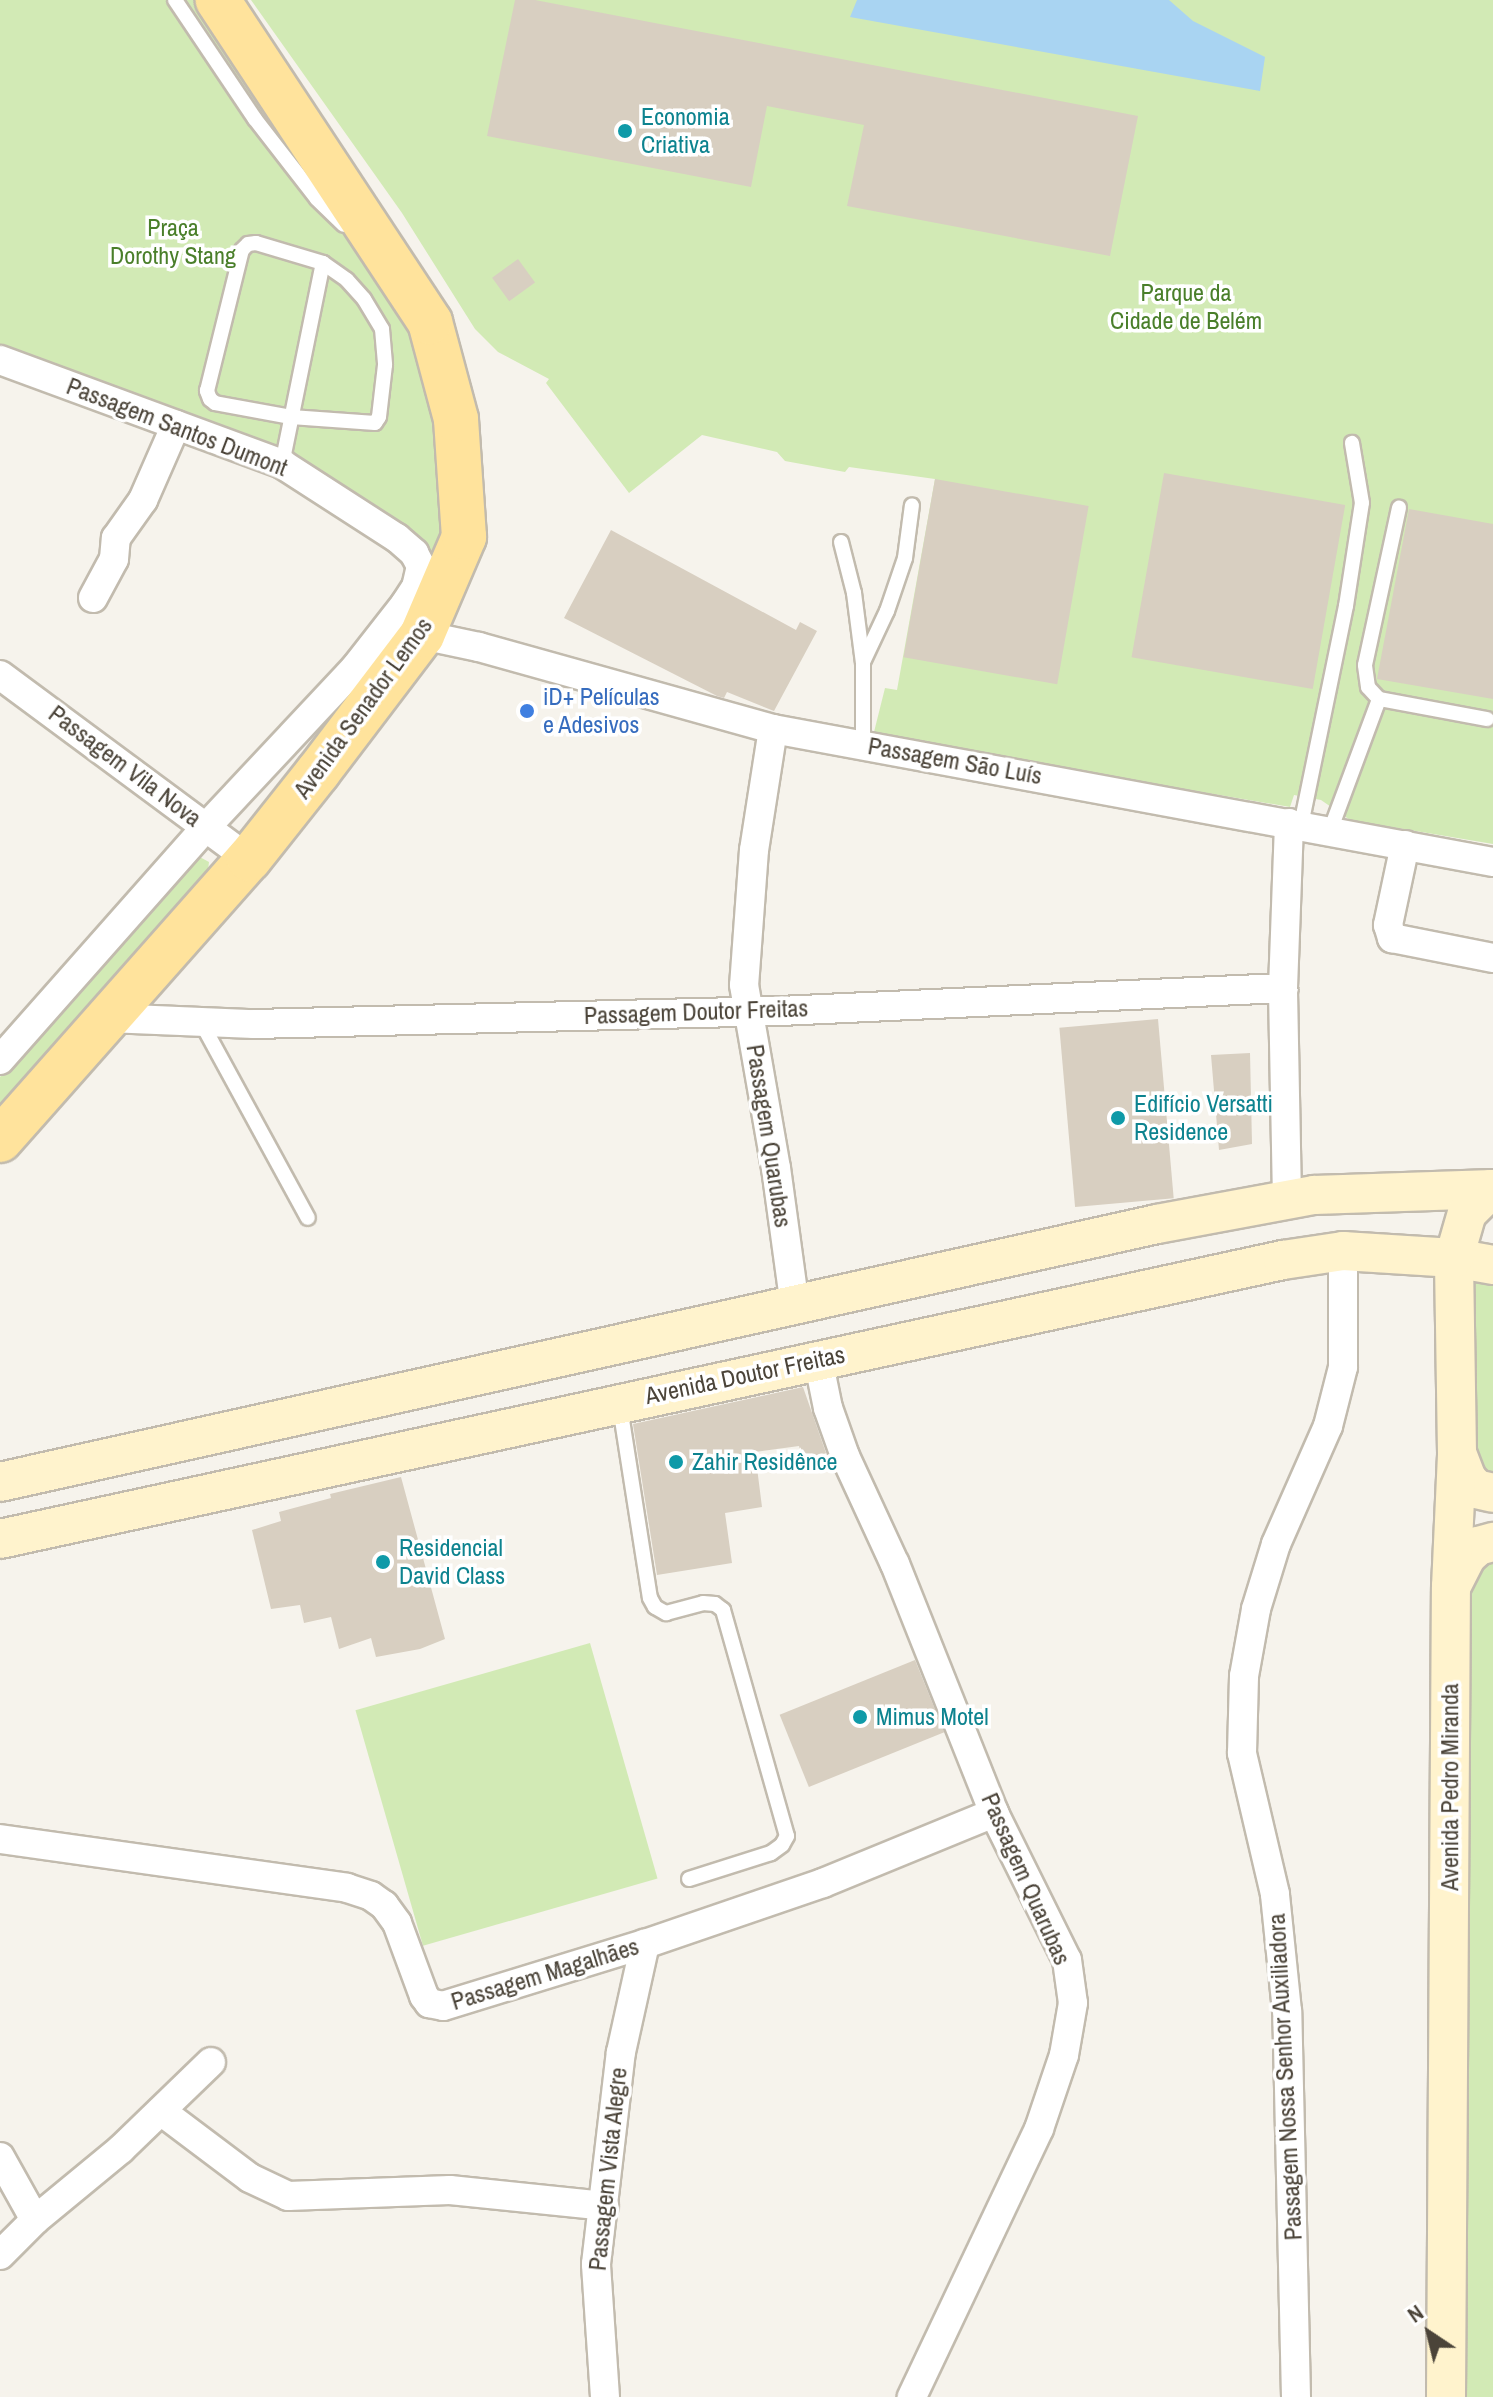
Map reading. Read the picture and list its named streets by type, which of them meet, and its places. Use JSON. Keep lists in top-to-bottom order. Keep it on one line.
{"streets":{"main road":["Avenida Senador Lemos","Avenida Doutor Freitas","Avenida Pedro Miranda"],"street":["Passagem Santos Dumont","Passagem São Luís","Passagem Vila Nova","Passagem Doutor Freitas","Passagem Quarubas","Passagem Magalhães","Passagem Nossa Senhor Auxiliadora","Passagem Vista Alegre"]},"crossings":[["Passagem Santos Dumont","Avenida Senador Lemos"],["Avenida Senador Lemos","Passagem São Luís"],["Avenida Senador Lemos","Passagem Vila Nova"],["Avenida Senador Lemos","Passagem Doutor Freitas"],["Passagem São Luís","Passagem Quarubas"],["Passagem Doutor Freitas","Passagem Quarubas"],["Passagem Quarubas","Avenida Doutor Freitas"],["Passagem Quarubas","Passagem Magalhães"],["Avenida Doutor Freitas","Avenida Pedro Miranda"],["Avenida Doutor Freitas","Passagem Nossa Senhor Auxiliadora"],["Passagem Magalhães","Passagem Vista Alegre"]],"parks":["Praça Dorothy Stang","Parque da Cidade de Belém"],"places":["Economia Criativa","iD+ Películas e Adesivos","Edifício Versatti Residence","Zahir Residênce","Residencial David Class","Mimus Motel"],"north":"top left"}
